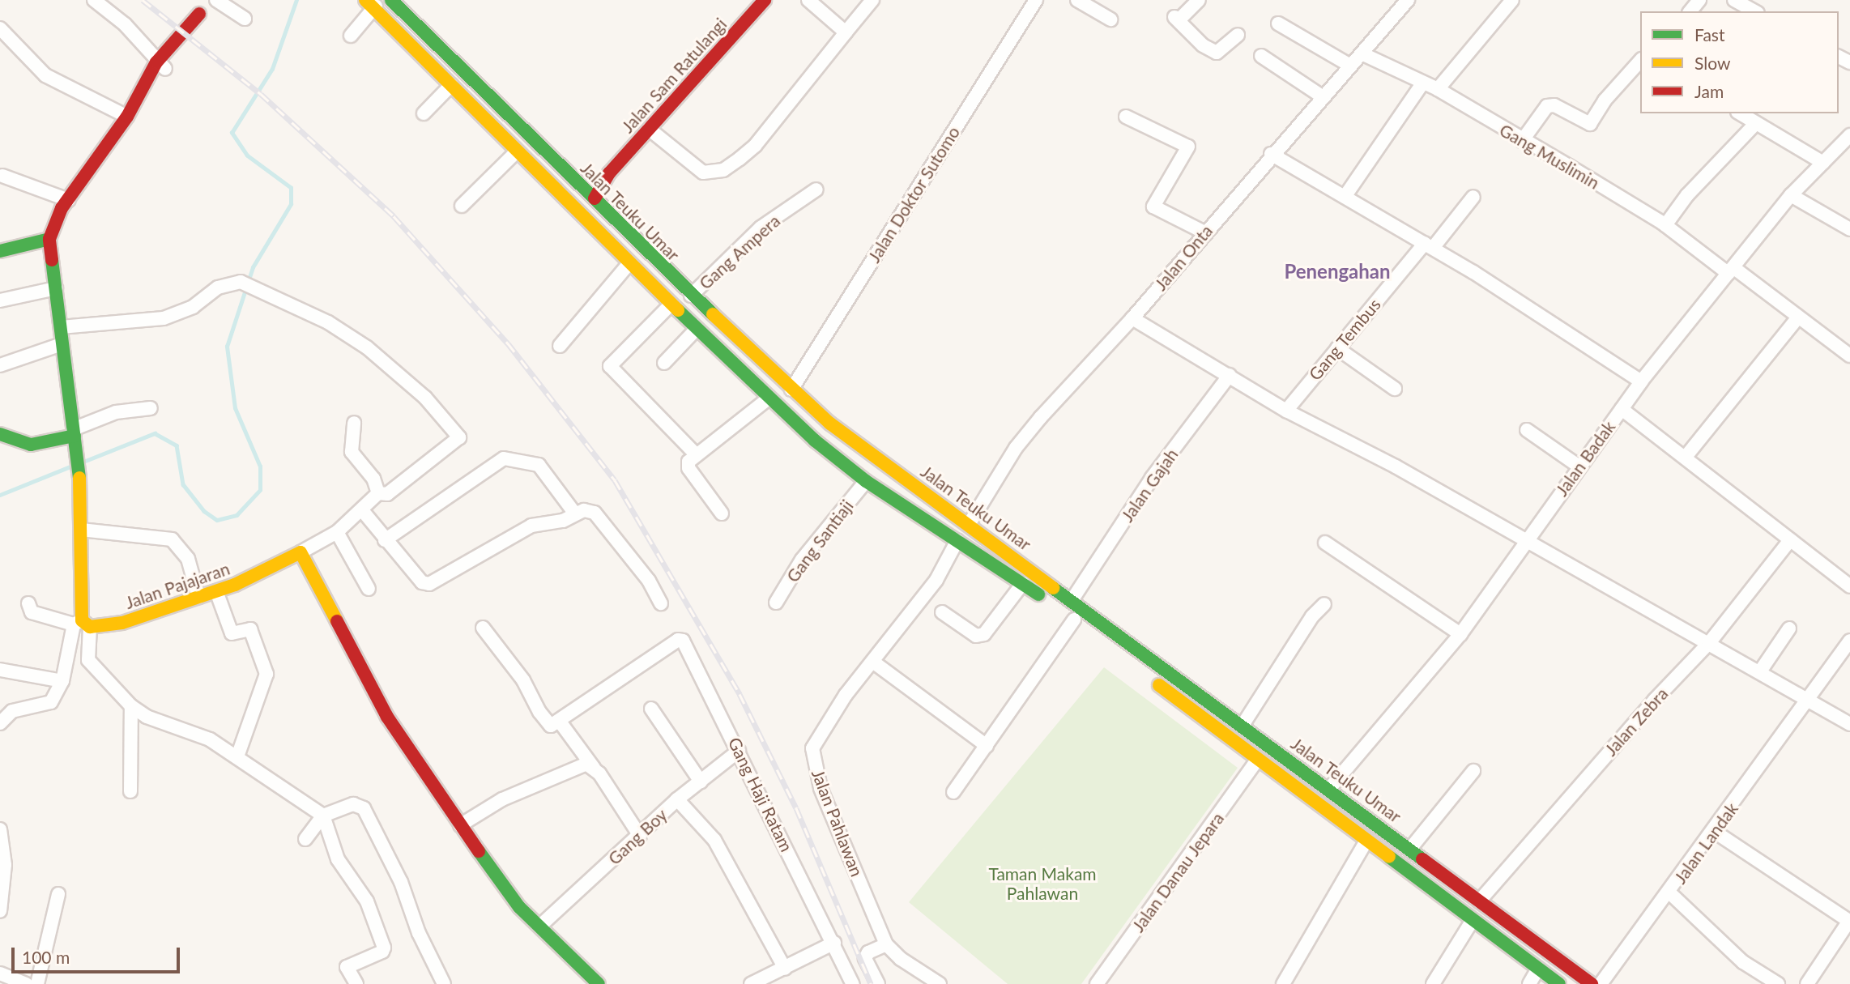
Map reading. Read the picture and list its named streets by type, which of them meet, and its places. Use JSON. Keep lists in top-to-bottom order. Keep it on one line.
{"streets":{"main road":["Jalan Sam Ratulangi","Jalan Teuku Umar","Jalan Pajajaran"],"street":["Gang Muslimin","Jalan Doktor Sutomo","Gang Ampera","Jalan Onta","Gang Tembus","Jalan Badak","Jalan Gajah","Gang Santiaji","Jalan Zebra","Gang Haji Ratam","Jalan Pahlawan","Gang Boy","Jalan Landak","Jalan Danau Jepara"]},"crossings":[["Jalan Sam Ratulangi","Jalan Teuku Umar"],["Gang Muslimin","Jalan Onta"],["Gang Muslimin","Jalan Badak"],["Jalan Doktor Sutomo","Jalan Teuku Umar"],["Jalan Teuku Umar","Gang Ampera"],["Jalan Teuku Umar","Jalan Onta"],["Jalan Teuku Umar","Jalan Badak"],["Jalan Teuku Umar","Jalan Gajah"],["Jalan Teuku Umar","Gang Santiaji"],["Jalan Teuku Umar","Jalan Zebra"],["Jalan Teuku Umar","Jalan Pahlawan"],["Jalan Teuku Umar","Jalan Danau Jepara"],["Gang Haji Ratam","Gang Boy"]],"districts":["Penengahan"],"parks":["Taman Makam Pahlawan"],"legend":["Fast","Slow","Jam"],"scale_bar":"100 m"}
